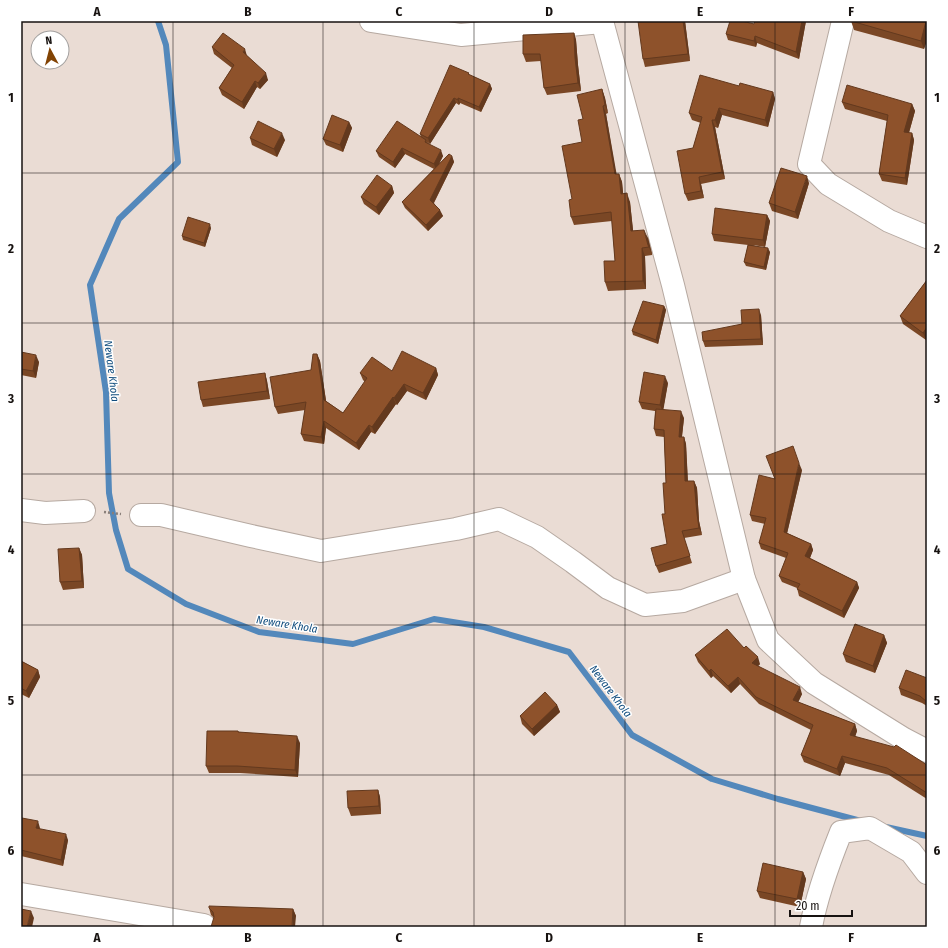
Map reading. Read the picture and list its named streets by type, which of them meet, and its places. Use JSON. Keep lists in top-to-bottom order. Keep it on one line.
{"water":["Neware Khola"],"scale_bar":"20 m","north":"top","grid":{"columns":["A","B","C","D","E","F"],"rows":["1","2","3","4","5","6"]}}
